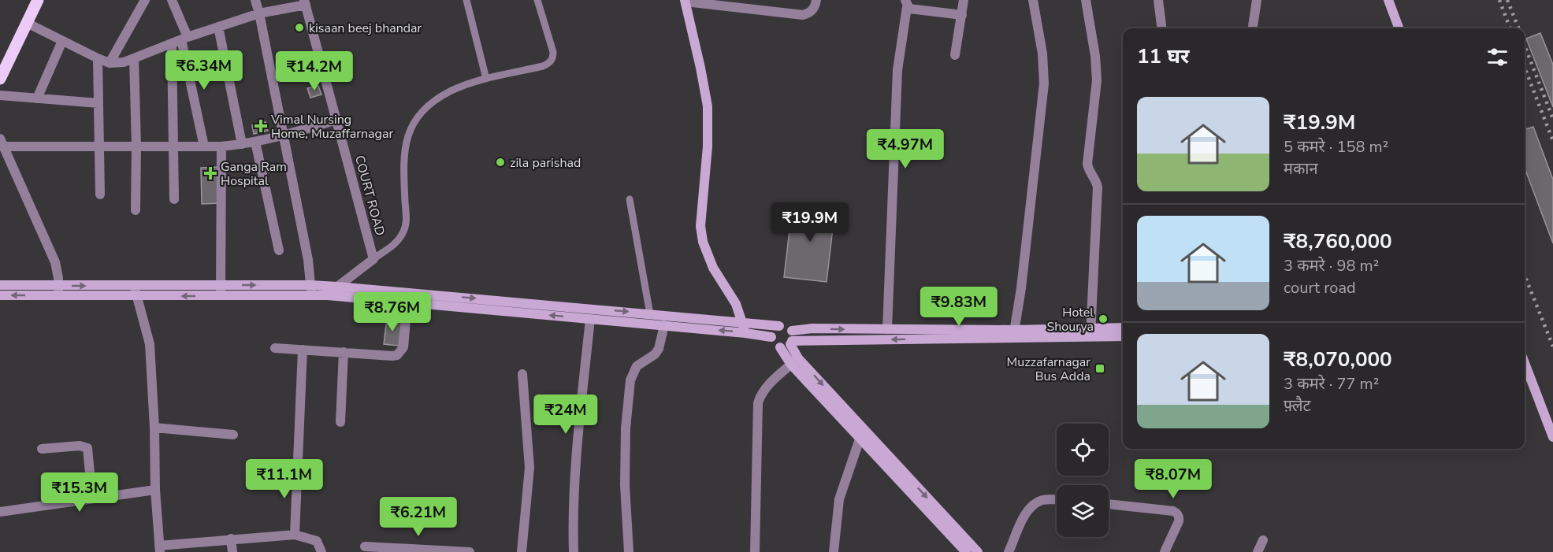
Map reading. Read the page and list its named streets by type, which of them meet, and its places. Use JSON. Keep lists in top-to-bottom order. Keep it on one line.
{"streets":{"street":["COURT ROAD"]},"places":{"other":["kisaan beej bhandar","zila parishad","Hotel Shourya"],"health":["Vimal Nursing Home, Muzaffarnagar","Ganga Ram Hospital"],"transit":["Muzzafarnagar Bus Adda"]},"page":{"heading":"11 घर","price":["₹6.34M","₹14.2M","₹4.97M","₹19.9M","₹9.83M","₹8.76M","₹24M","₹11.1M","₹8.07M","₹15.3M","₹6.21M"],"list":[{"name":"₹19.9M","note":"5 कमरे · 158 m² · मकान"},{"name":"₹8,760,000","note":"3 कमरे · 98 m² · court road"},{"name":"₹8,070,000","note":"3 कमरे · 77 m² · फ़्लैट"}]}}
